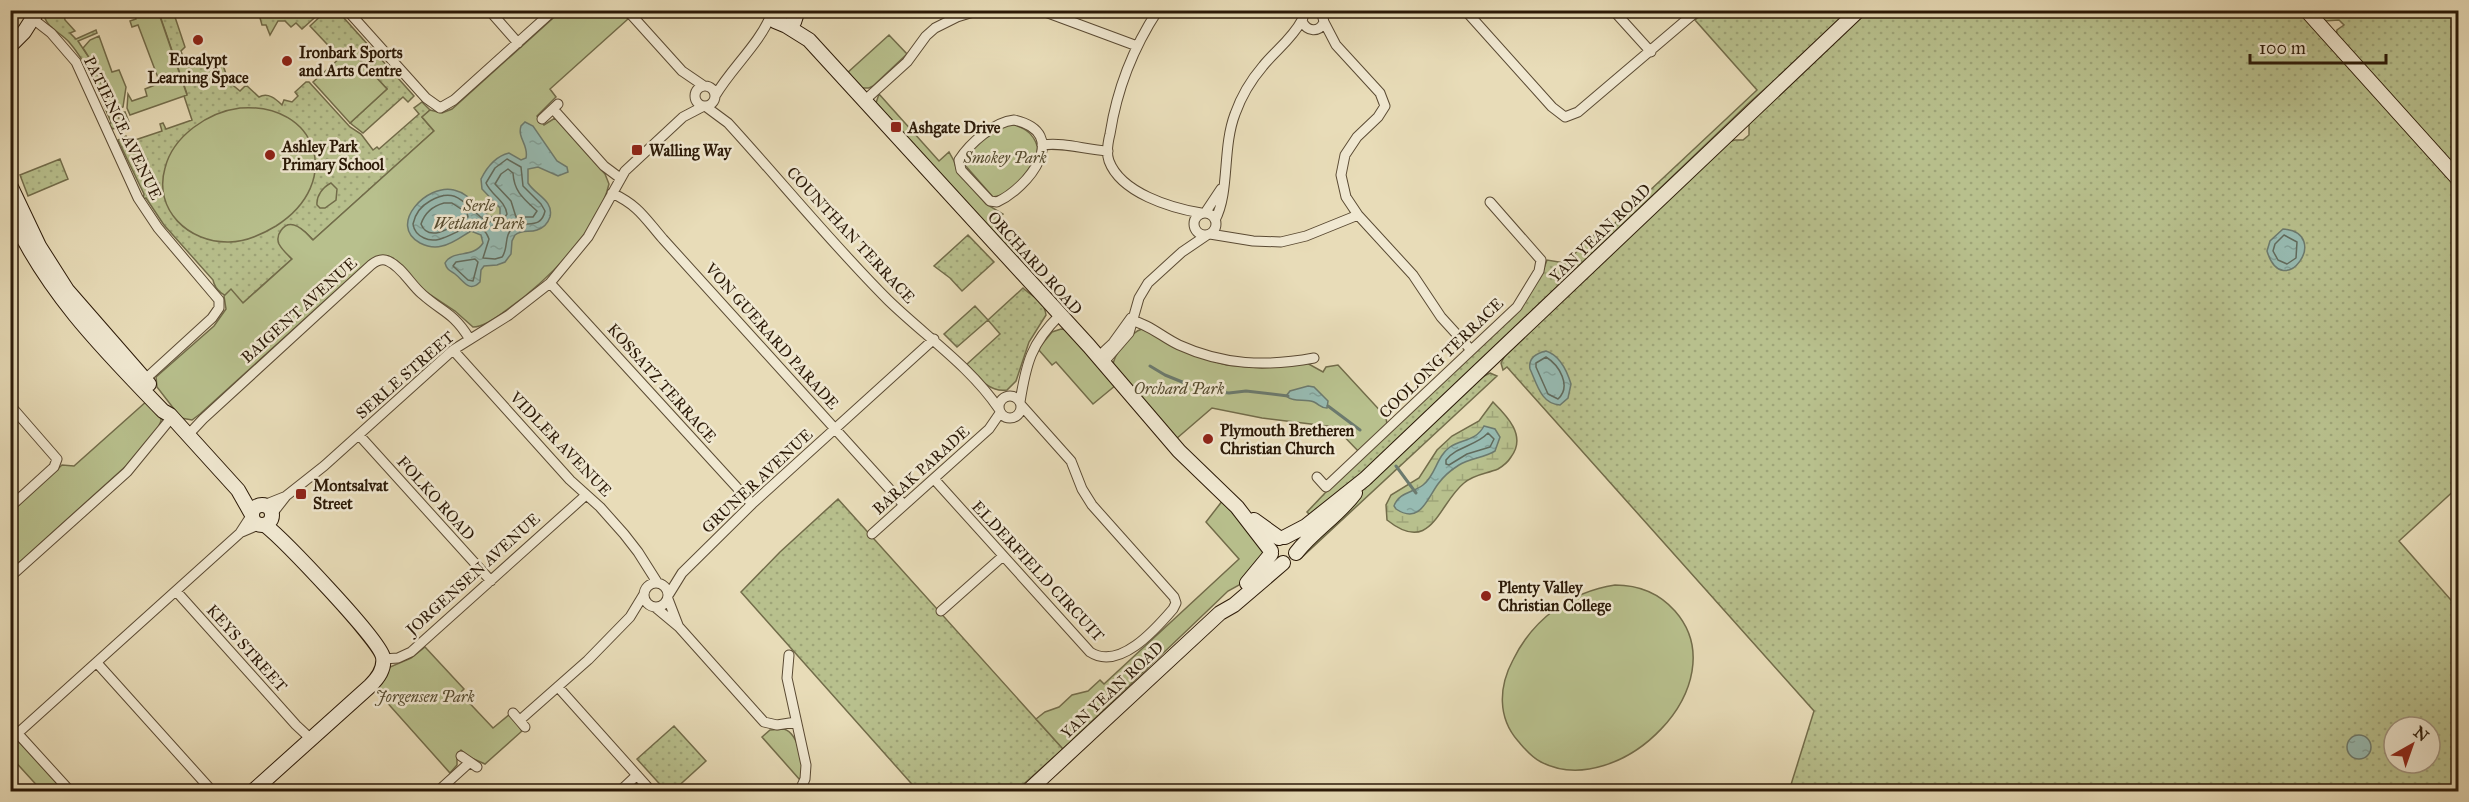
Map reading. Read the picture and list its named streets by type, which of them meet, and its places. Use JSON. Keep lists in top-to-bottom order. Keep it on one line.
{"streets":{"street":["PATIENCE AVENUE","YAN YEAN ROAD","COUNTHAN TERRACE","ORCHARD ROAD","BAIGENT AVENUE","VON GUERARD PARADE","COOLONG TERRACE","SERLE STREET","KOSSATZ TERRACE","VIDLER AVENUE","BARAK PARADE","GRUNER AVENUE","FOLKO ROAD","ELDERFIELD CIRCUIT","JORGENSEN AVENUE","KEYS STREET"]},"crossings":[["YAN YEAN ROAD","ORCHARD ROAD"],["COUNTHAN TERRACE","SERLE STREET"],["COUNTHAN TERRACE","BARAK PARADE"],["COUNTHAN TERRACE","GRUNER AVENUE"],["COUNTHAN TERRACE","ELDERFIELD CIRCUIT"],["BAIGENT AVENUE","SERLE STREET"],["VON GUERARD PARADE","SERLE STREET"],["VON GUERARD PARADE","BARAK PARADE"],["VON GUERARD PARADE","GRUNER AVENUE"],["SERLE STREET","KOSSATZ TERRACE"],["SERLE STREET","VIDLER AVENUE"],["SERLE STREET","FOLKO ROAD"],["SERLE STREET","KEYS STREET"],["KOSSATZ TERRACE","GRUNER AVENUE"],["VIDLER AVENUE","GRUNER AVENUE"],["VIDLER AVENUE","JORGENSEN AVENUE"],["BARAK PARADE","ELDERFIELD CIRCUIT"],["FOLKO ROAD","JORGENSEN AVENUE"]],"parks":["Smokey Park","Serle Wetland Park","Orchard Park","Jorgensen Park"],"places":{"other":["Eucalypt Learning Space","Ironbark Sports and Arts Centre","Ashley Park Primary School","Plymouth Bretheren Christian Church","Plenty Valley Christian College"],"transit":["Ashgate Drive","Walling Way","Montsalvat Street"]},"scale_bar":"100 m","north":"top right"}
